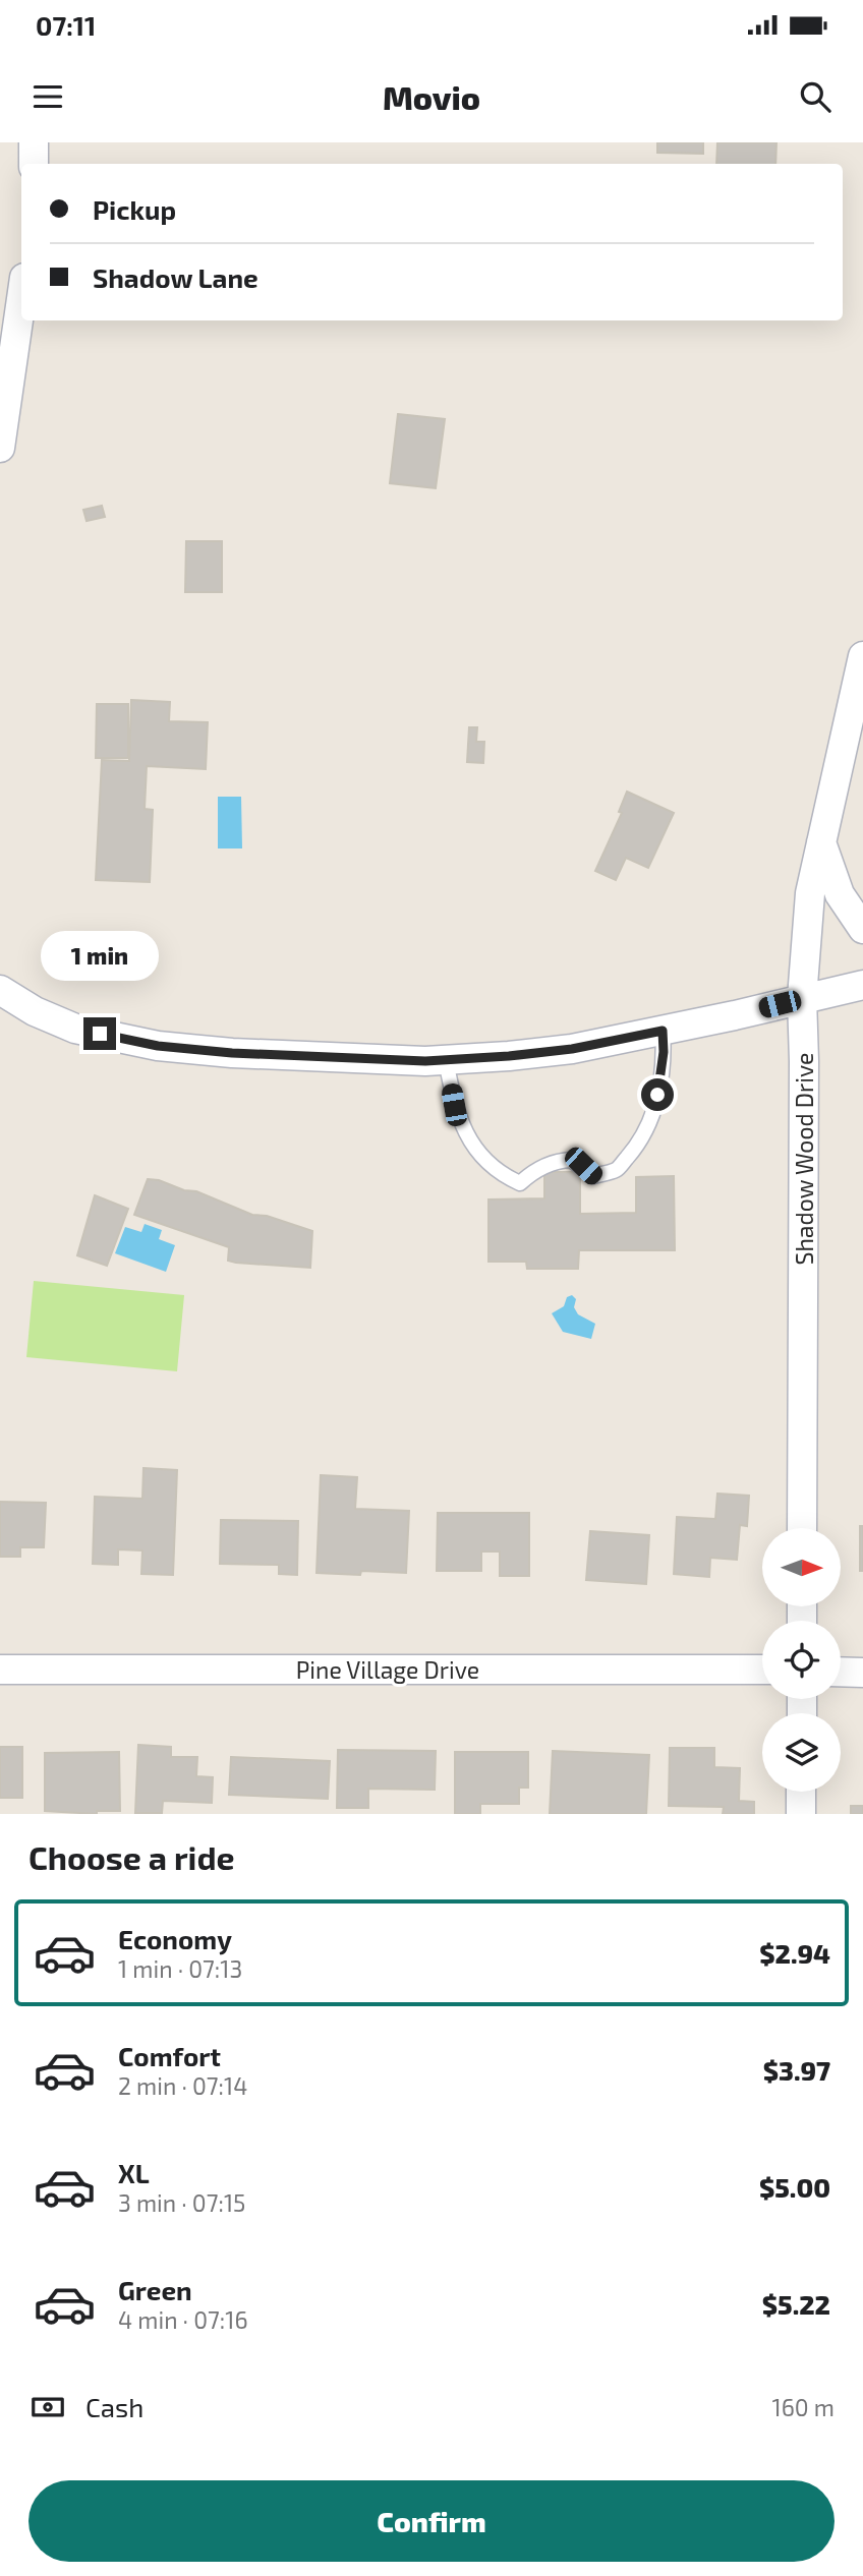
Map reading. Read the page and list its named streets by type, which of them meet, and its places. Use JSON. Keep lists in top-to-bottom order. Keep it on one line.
{"streets":{"street":["Shadow Wood Drive","Pine Village Drive"]},"north":"right","page":{"status":"07:11","header":"Movio","banner":["Pickup","Shadow Lane"],"bubble":"1 min","heading":"Choose a ride","list":[{"name":"Economy","note":"1 min · 07:13","value":"$2.94"},{"name":"Comfort","note":"2 min · 07:14","value":"$3.97"},{"name":"XL","note":"3 min · 07:15","value":"$5.00"},{"name":"Green","note":"4 min · 07:16","value":"$5.22"}],"pay":["Cash","160 m"],"buttons":"Confirm"}}
